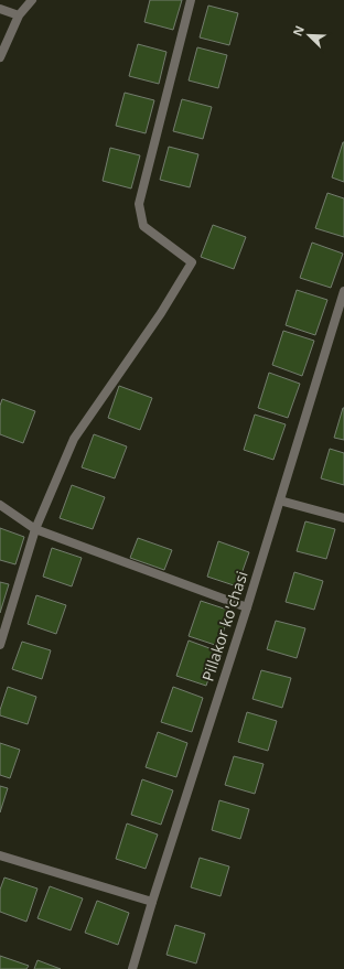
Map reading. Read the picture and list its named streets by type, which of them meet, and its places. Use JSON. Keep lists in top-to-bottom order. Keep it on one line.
{"streets":{"street":["Pillakor ko'chasi"]},"north":"top left"}
